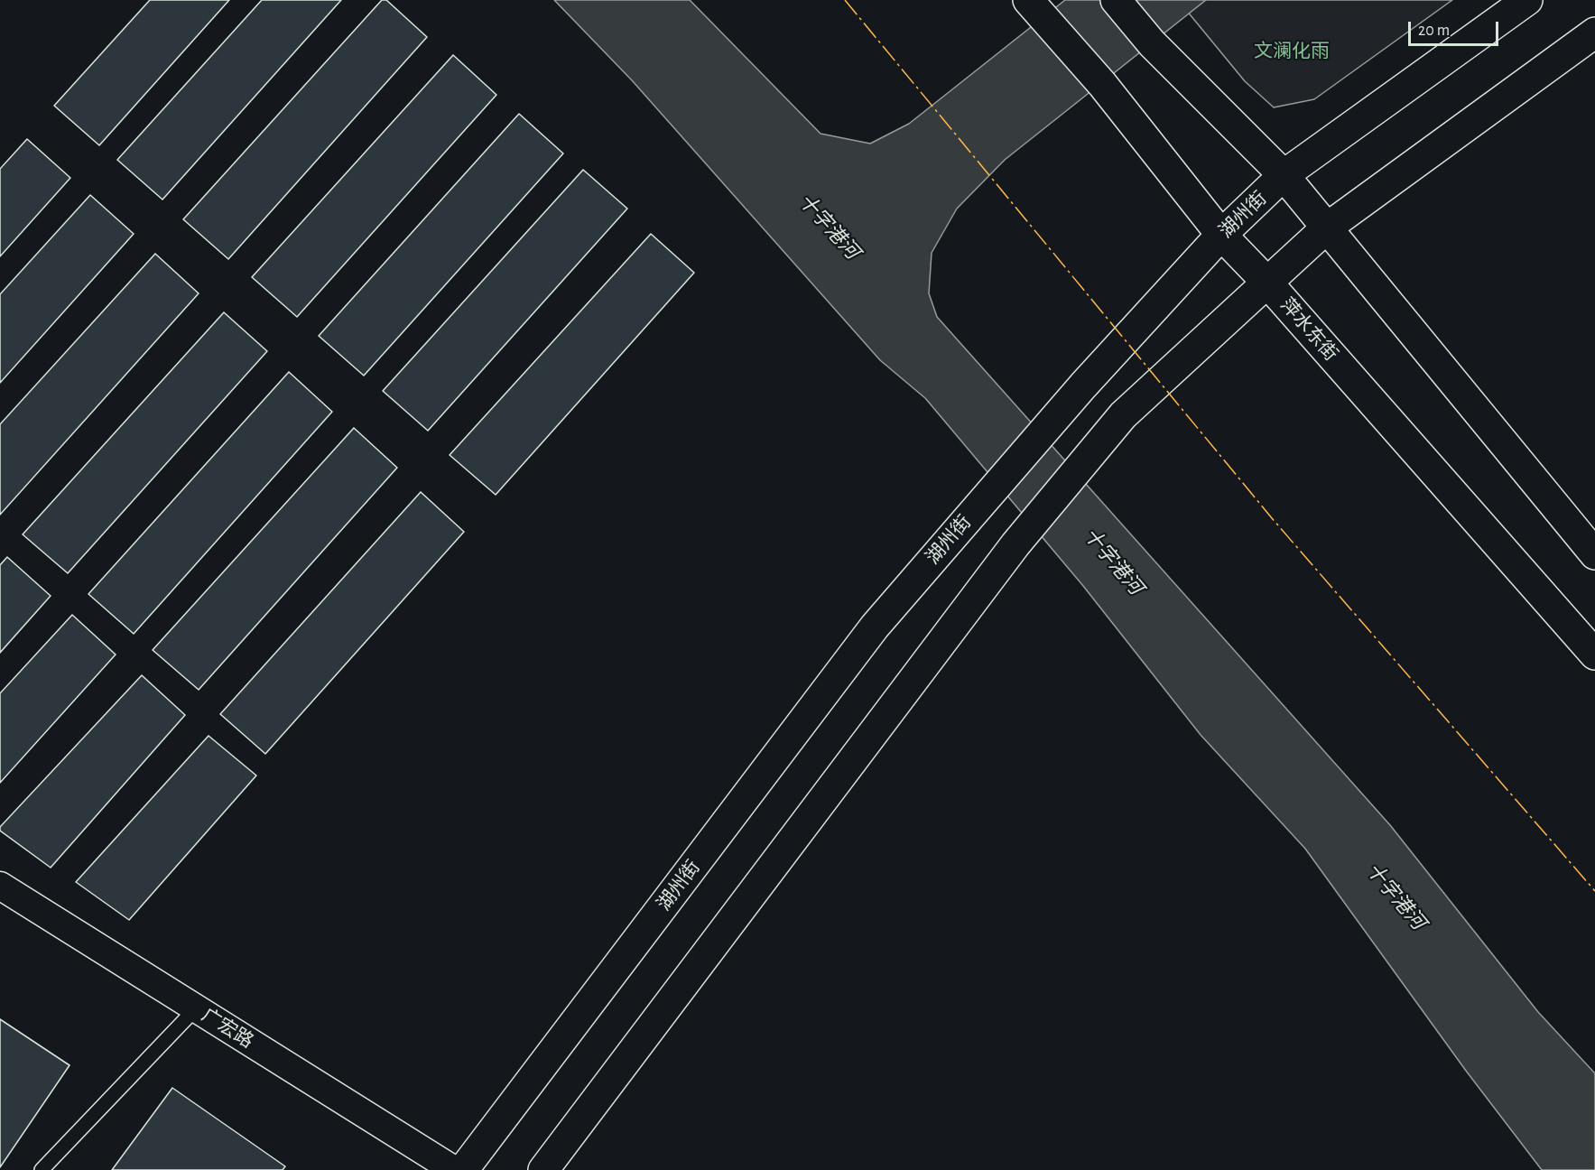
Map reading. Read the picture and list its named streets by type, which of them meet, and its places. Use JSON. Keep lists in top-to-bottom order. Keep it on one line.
{"streets":{"main road":["湖州街","萍水东街"],"street":["广宏路"]},"crossings":[["湖州街","萍水东街"]],"water":["十字港河"],"parks":["文澜化雨"],"scale_bar":"20 m"}
